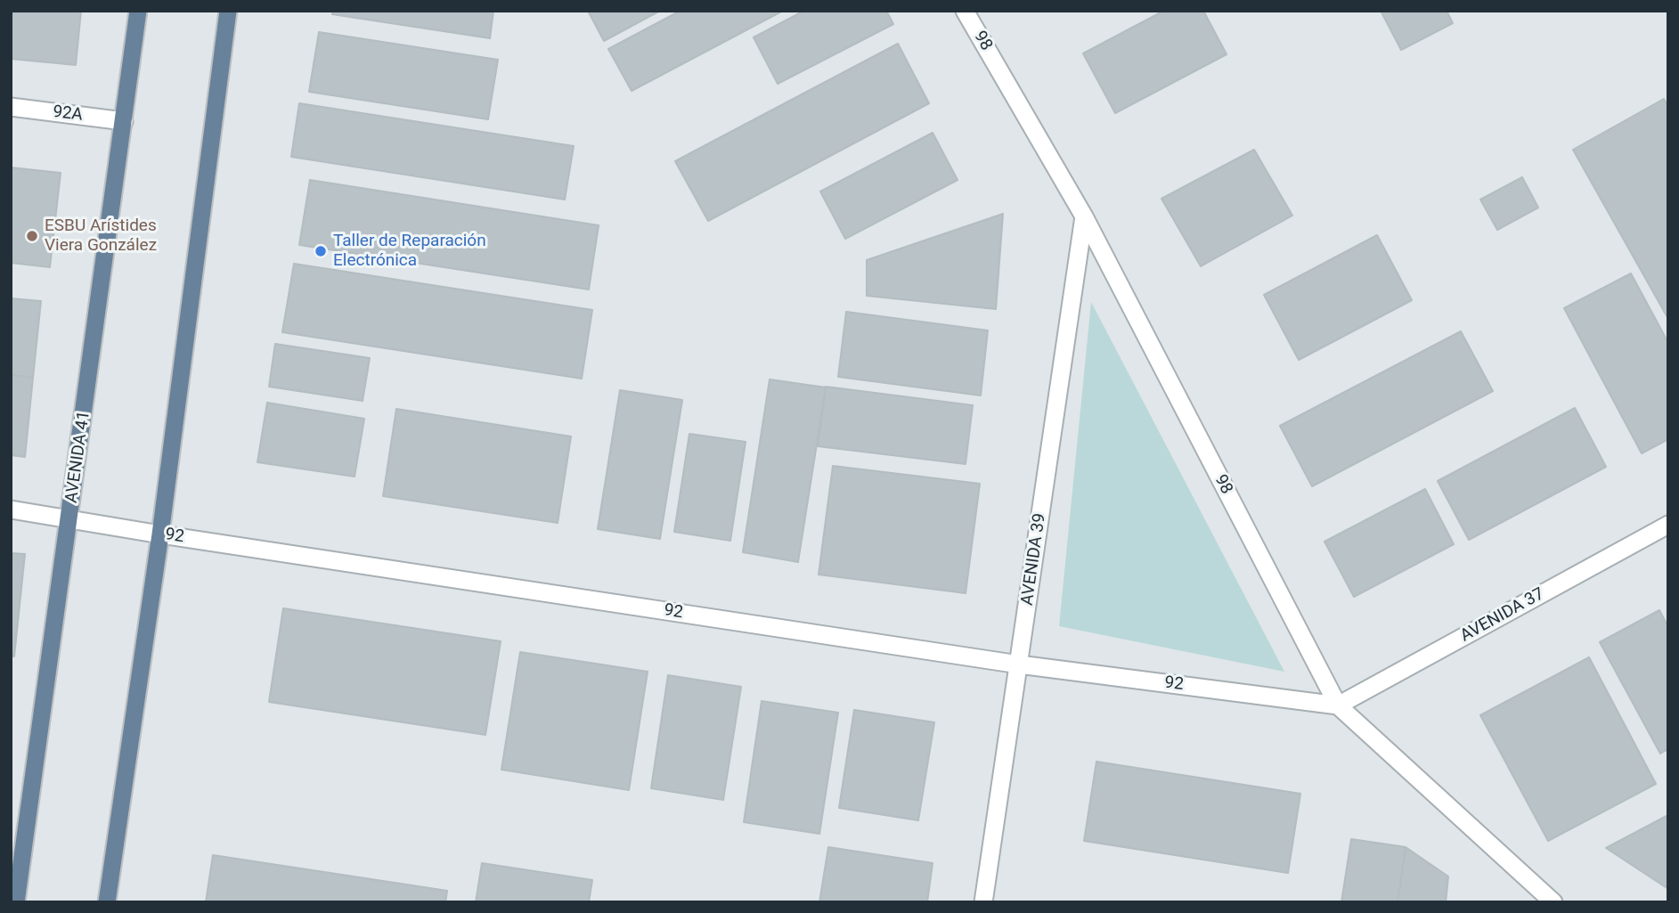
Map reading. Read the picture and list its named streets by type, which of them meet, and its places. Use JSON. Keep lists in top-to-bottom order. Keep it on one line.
{"streets":{"main road":["AVENIDA 41"],"street":["98","92A","92","AVENIDA 39","AVENIDA 37"]},"crossings":[["98","92"],["98","AVENIDA 39"],["98","AVENIDA 37"],["92A","AVENIDA 41"],["AVENIDA 41","92"],["92","AVENIDA 39"],["92","AVENIDA 37"]],"places":["ESBU Arístides Viera González","Taller de Reparación Electrónica"]}
